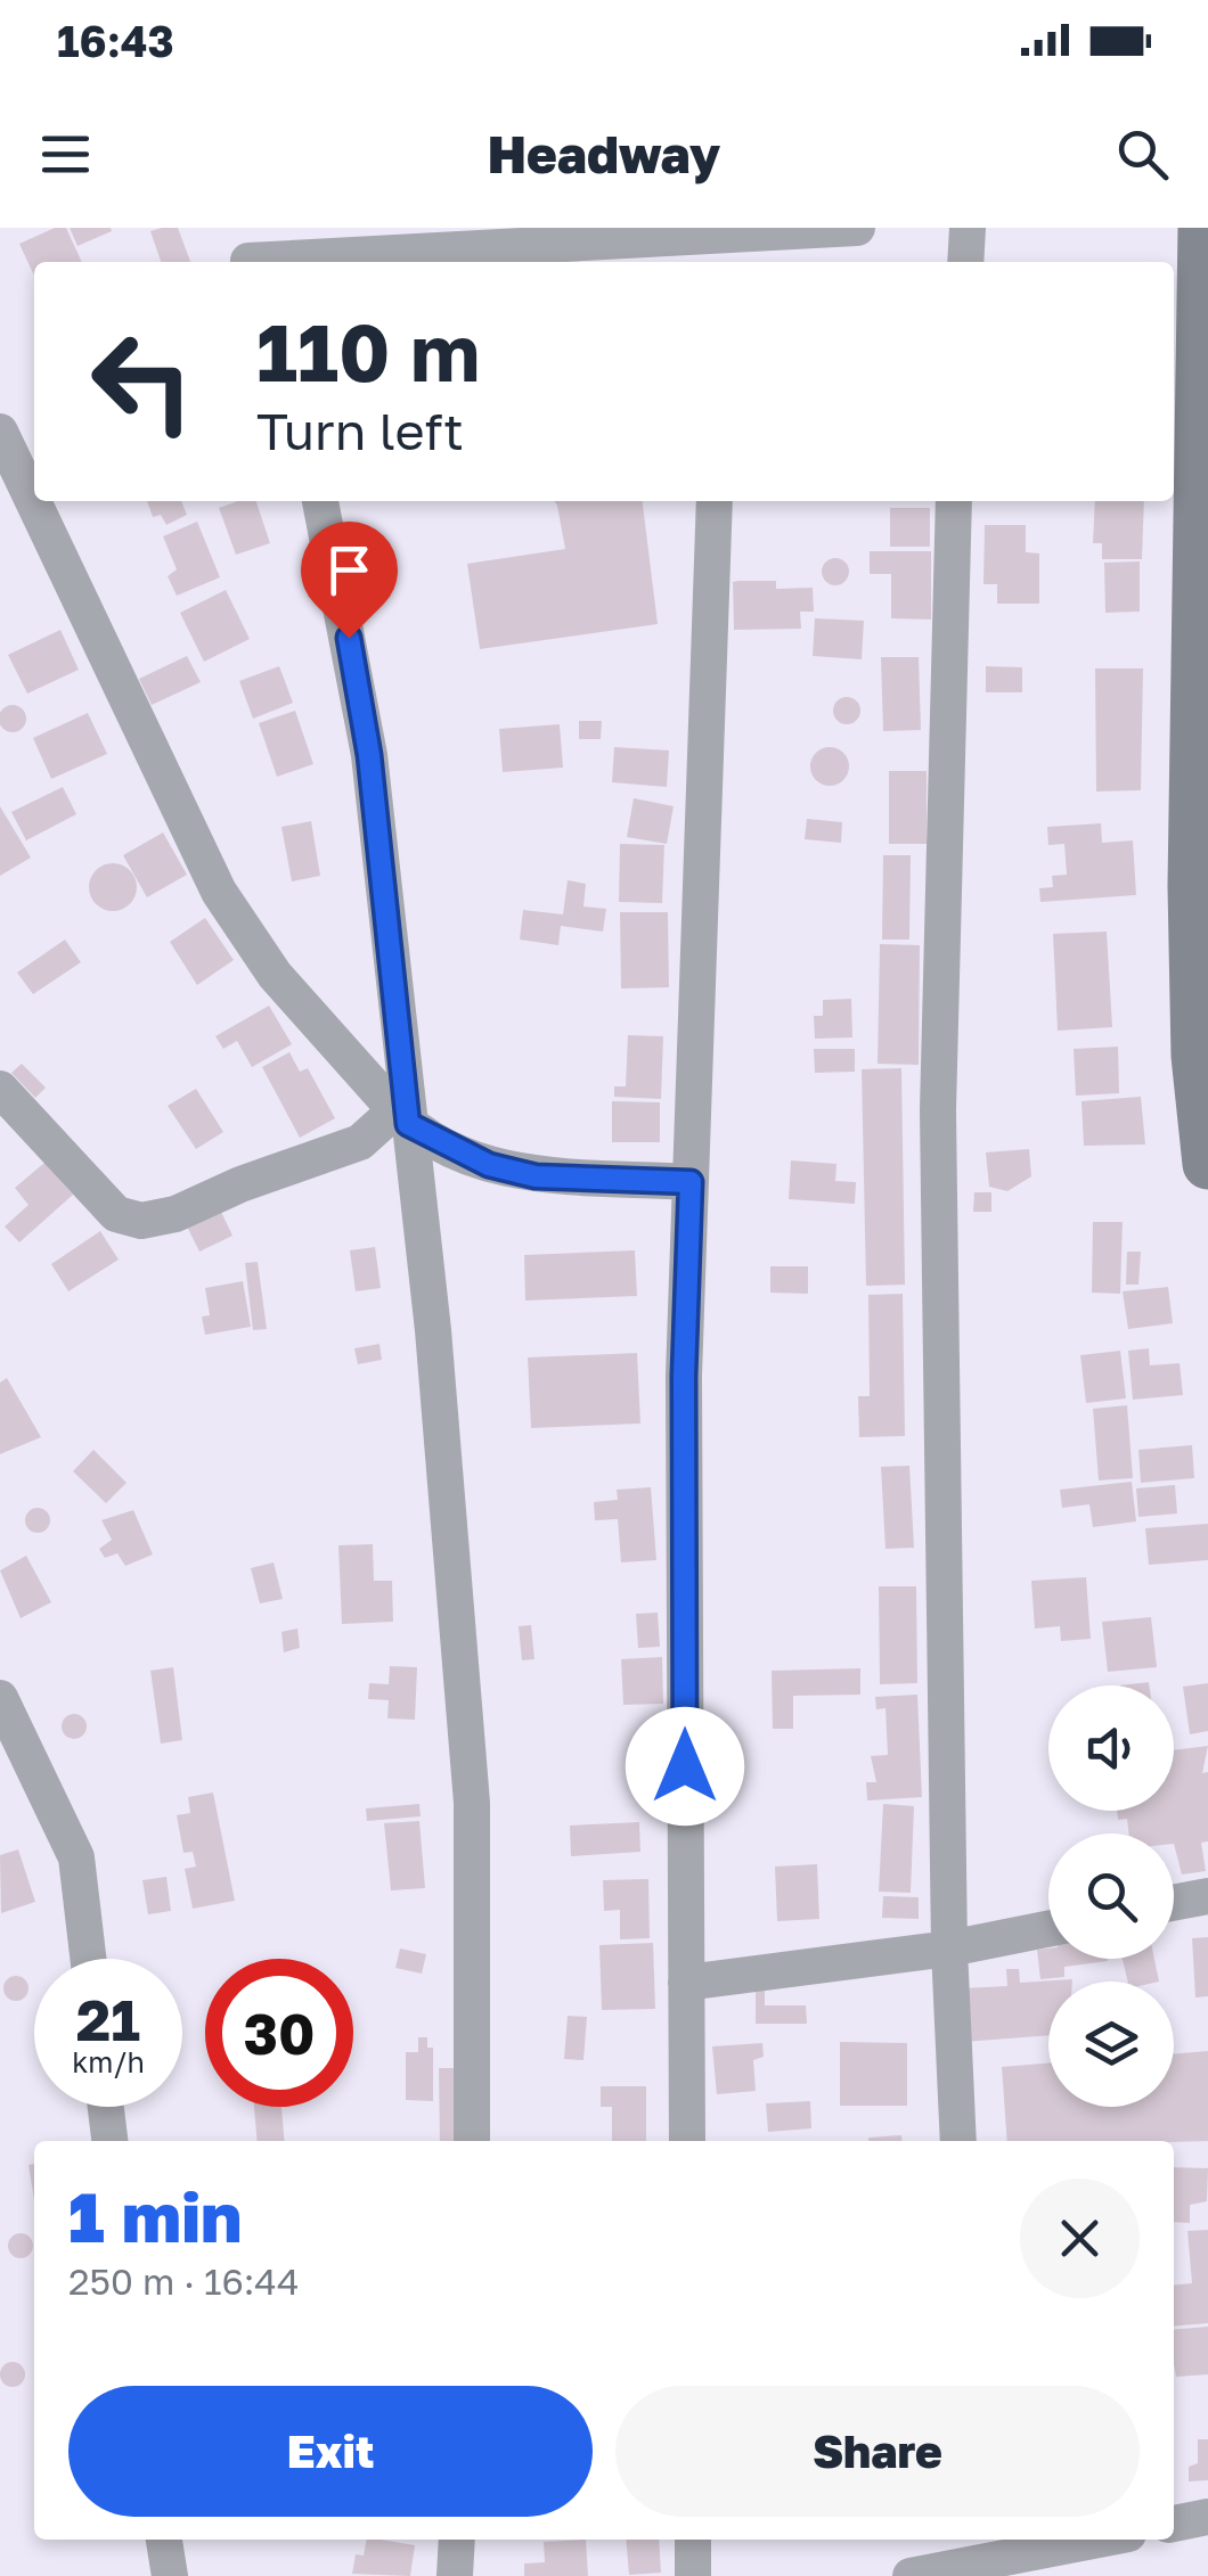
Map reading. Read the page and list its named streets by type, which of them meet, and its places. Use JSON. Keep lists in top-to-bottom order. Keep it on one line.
{"page":{"status":"16:43","header":"Headway","turn":["110 m","Turn left"],"speed":"21 km/h","limit":"30","heading":["1 min","250 m · 16:44"],"buttons":["Exit","Share"]}}
